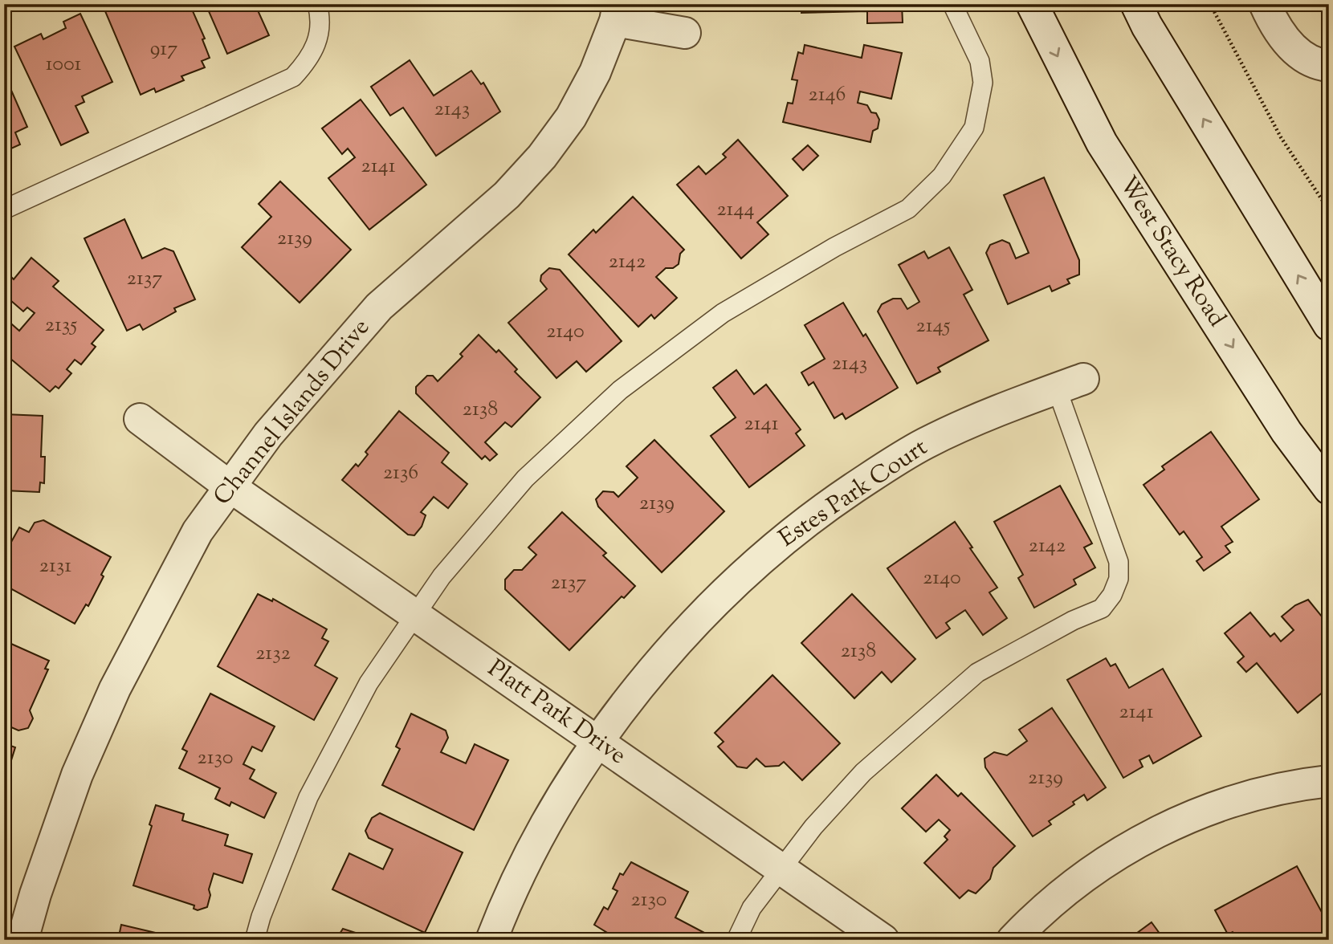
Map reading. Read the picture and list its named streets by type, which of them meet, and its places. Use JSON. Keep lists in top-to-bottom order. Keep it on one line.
{"streets":{"street":["West Stacy Road","Channel Islands Drive","Estes Park Court","Platt Park Drive"]},"crossings":[["Channel Islands Drive","Platt Park Drive"],["Estes Park Court","Platt Park Drive"]],"house_numbers":["917","1001","2146","2143","2141","2144","2139","2142","2137","2135","2145","2140","2143","2138","2141","2136","2139","2142","2131","2140","2137","2138","2132","2141","2130","2139","2130"]}
